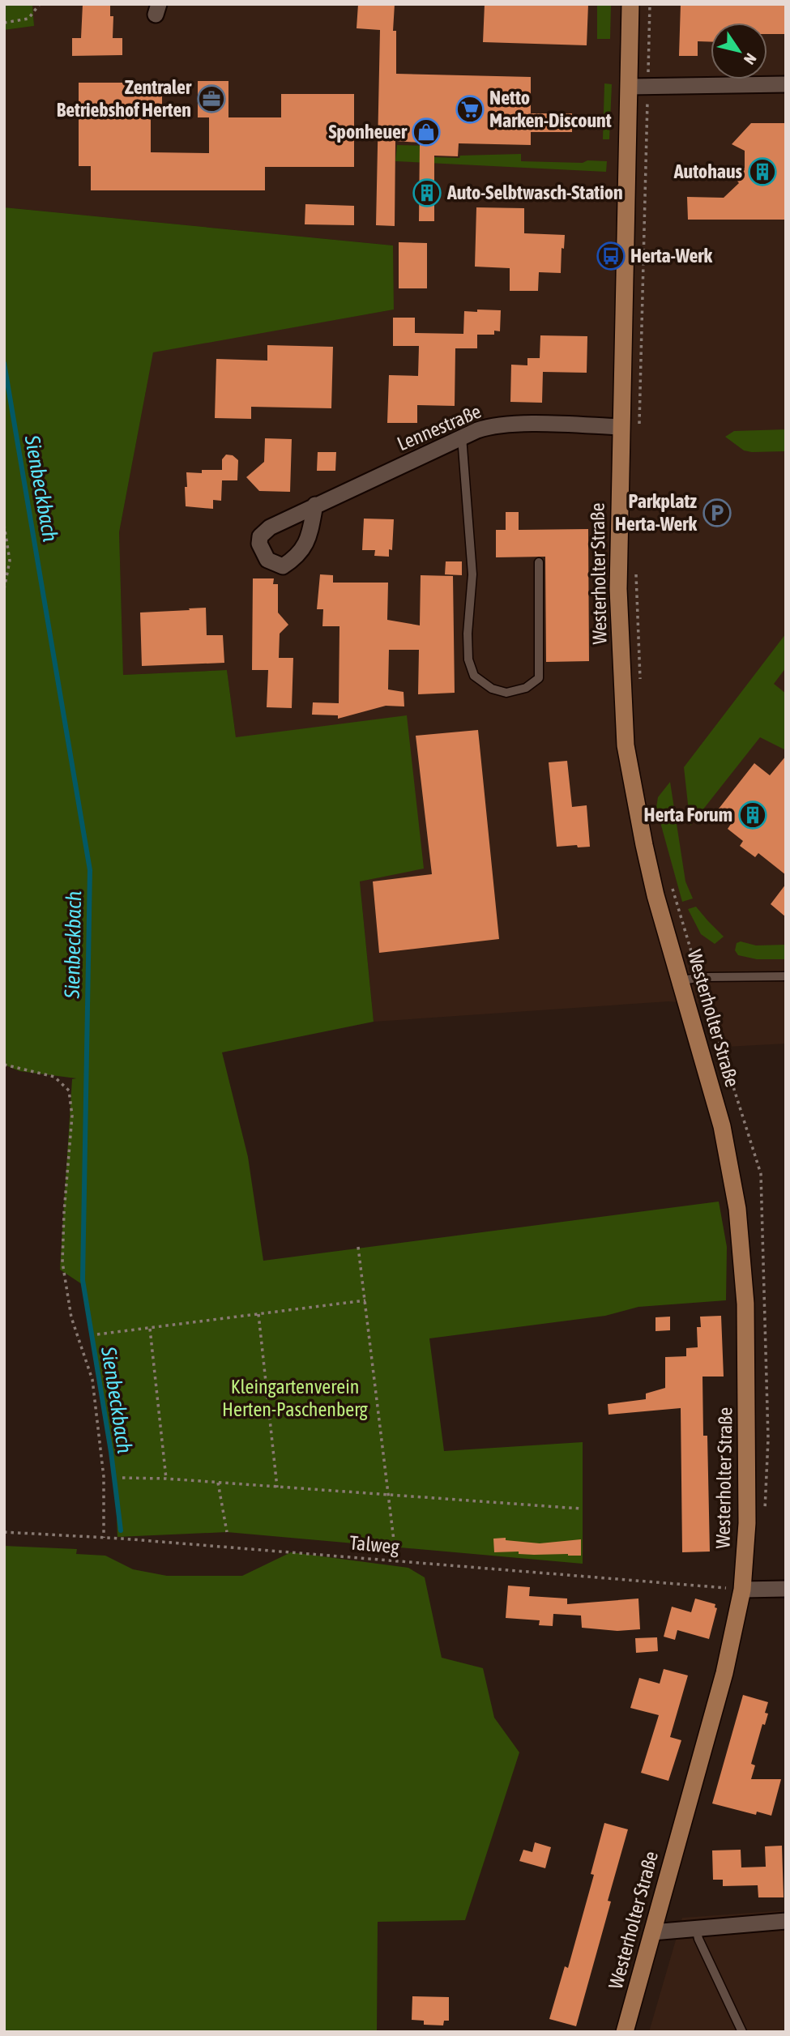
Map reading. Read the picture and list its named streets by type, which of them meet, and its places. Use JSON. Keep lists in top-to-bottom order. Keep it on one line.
{"streets":{"main road":["Westerholter Straße"],"street":["Lennestraße"],"path":["Talweg"]},"crossings":[["Lennestraße","Westerholter Straße"],["Westerholter Straße","Talweg"]],"water":["Sienbeckbach"],"parks":["Kleingartenverein Herten-Paschenberg"],"places":{"office":["Zentraler Betriebshof Herten"],"supermarket":["Netto Marken-Discount"],"shop":["Sponheuer"],"building":["Autohaus","Auto-Selbtwasch-Station","Herta Forum"],"bus stop":["Herta-Werk"],"parking":["Parkplatz Herta-Werk"]},"north":"bottom right"}
